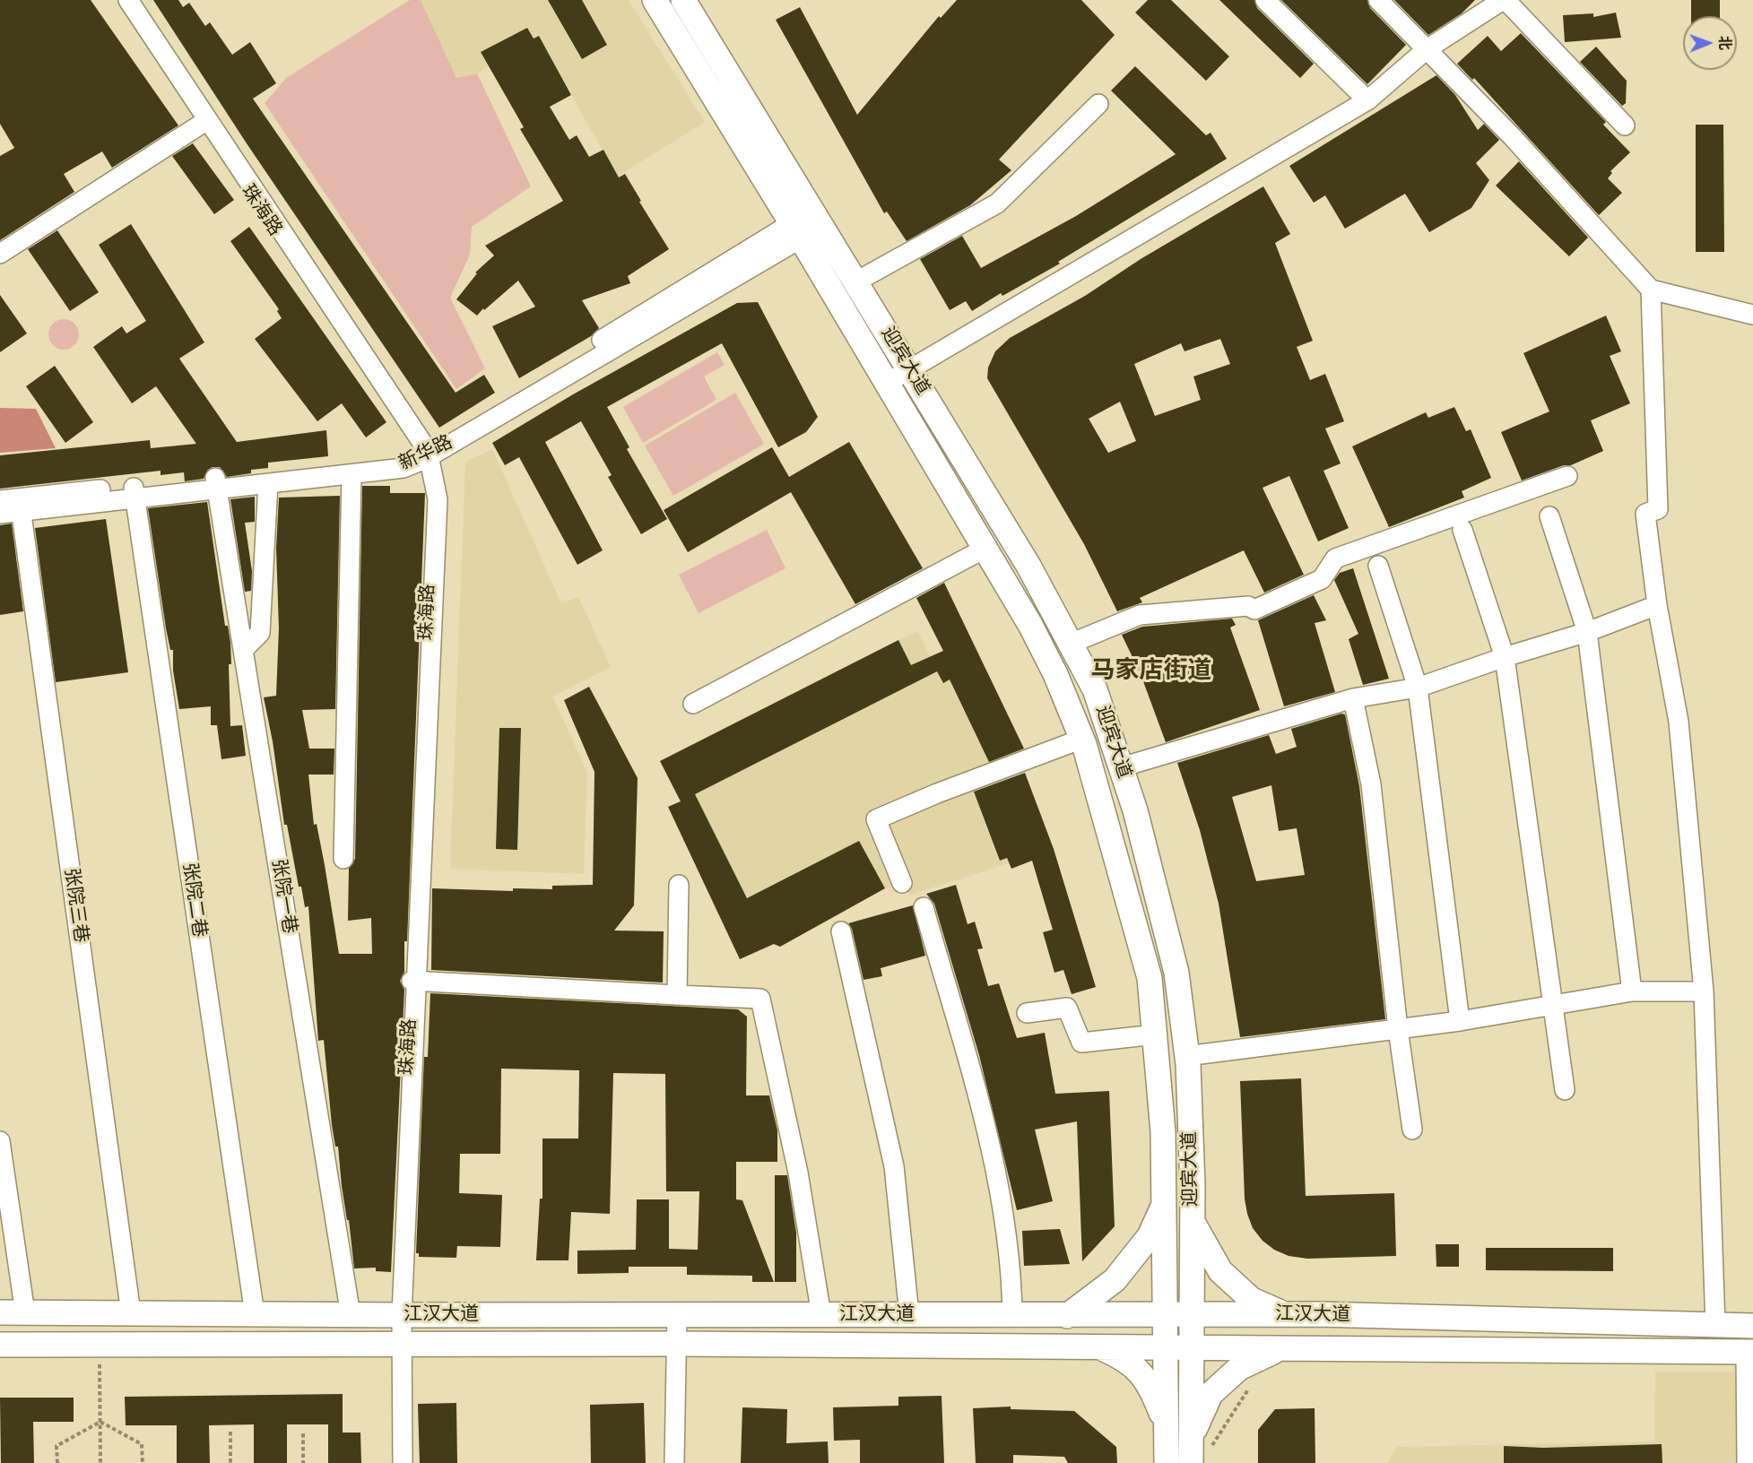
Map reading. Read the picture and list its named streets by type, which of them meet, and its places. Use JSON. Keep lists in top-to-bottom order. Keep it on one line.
{"streets":{"main road":["迎宾大道","江汉大道"],"street":["珠海路","新华路","张院一巷","张院二巷","张院三巷"]},"crossings":[["珠海路","新华路"],["珠海路","江汉大道"],["迎宾大道","新华路"],["迎宾大道","江汉大道"],["新华路","张院一巷"],["新华路","张院二巷"],["新华路","张院三巷"],["张院一巷","江汉大道"],["张院二巷","江汉大道"],["张院三巷","江汉大道"]],"districts":["马家店街道"],"north":"right"}
